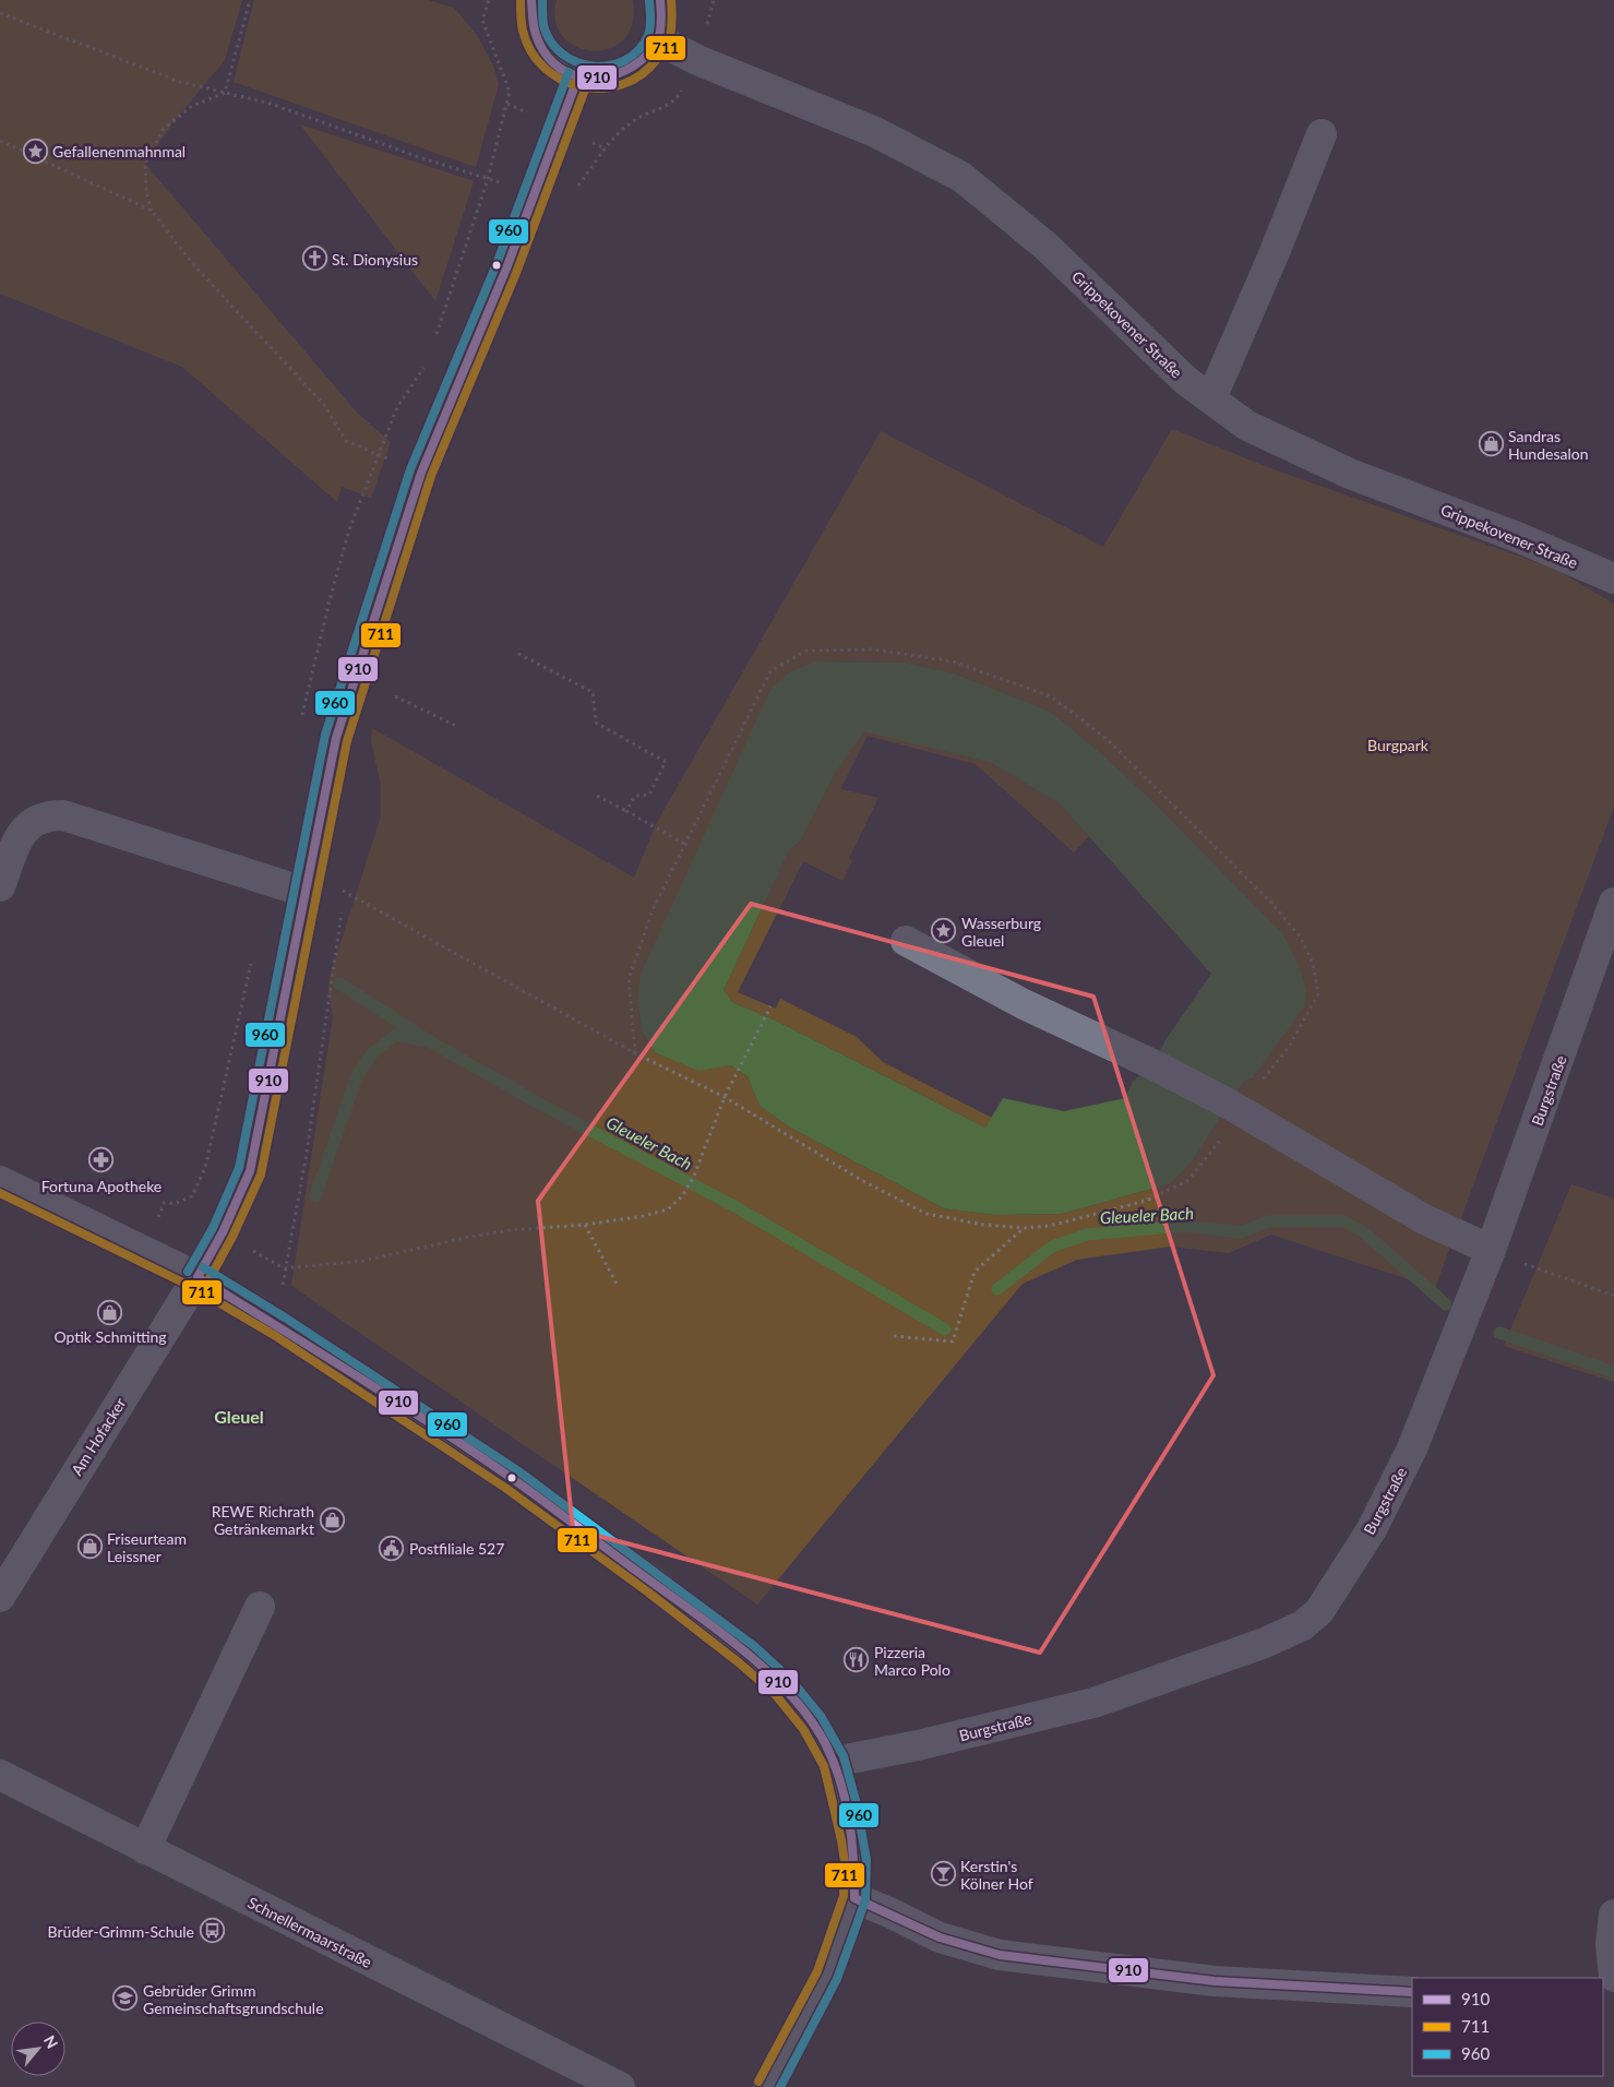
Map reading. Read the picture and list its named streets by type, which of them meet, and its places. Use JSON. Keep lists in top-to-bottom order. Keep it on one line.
{"streets":{"street":["Grippekovener Straße","Burgstraße","Am Hofacker","Schnellermaarstraße"]},"districts":["Gleuel"],"water":["Gleueler Bach"],"parks":["Burgpark"],"places":{"place":["Gefallenenmahnmal","Wasserburg Gleuel"],"church":["St. Dionysius"],"shop":["Sandras Hundesalon","Optik Schmitting","REWE Richrath Getränkemarkt","Friseurteam Leissner"],"pharmacy":["Fortuna Apotheke"],"public building":["Postfiliale 527"],"restaurant":["Pizzeria Marco Polo"],"bar":["Kerstin's Kölner Hof"],"bus stop":["Brüder-Grimm-Schule"],"school or university":["Gebrüder Grimm Gemeinschaftsgrundschule"]},"lines":["transit line 910","transit line 711","transit line 960"],"legend":["910","711","960"],"north":"top right"}
